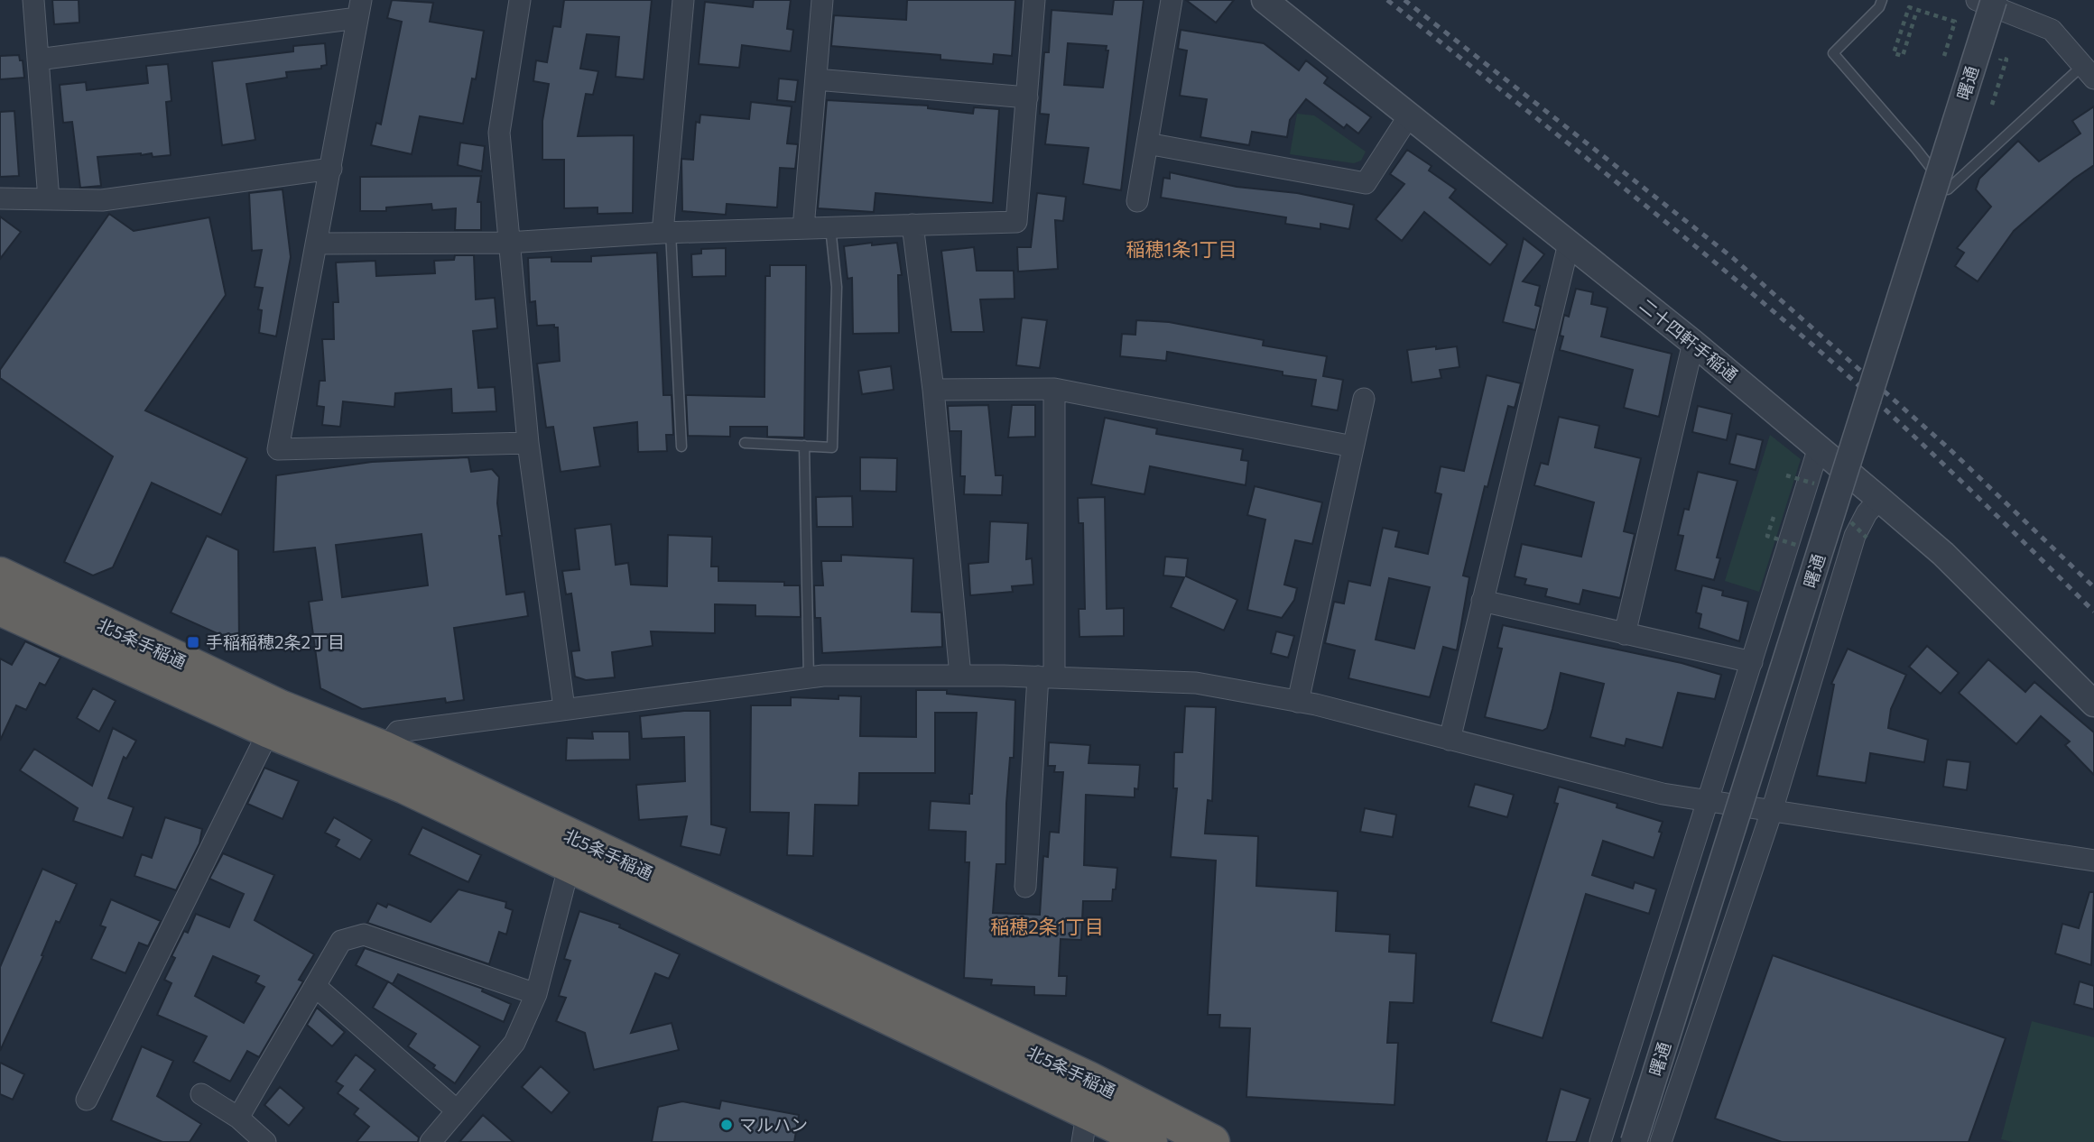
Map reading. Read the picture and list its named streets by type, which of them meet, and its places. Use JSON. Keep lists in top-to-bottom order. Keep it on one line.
{"streets":{"highway":["北5条手稲通"],"street":["曙通","二十四軒手稲通"]},"districts":["稲穂1条1丁目","稲穂2条1丁目"],"places":{"transit":["手稲稲穂2条2丁目"],"other":["マルハン"]}}
